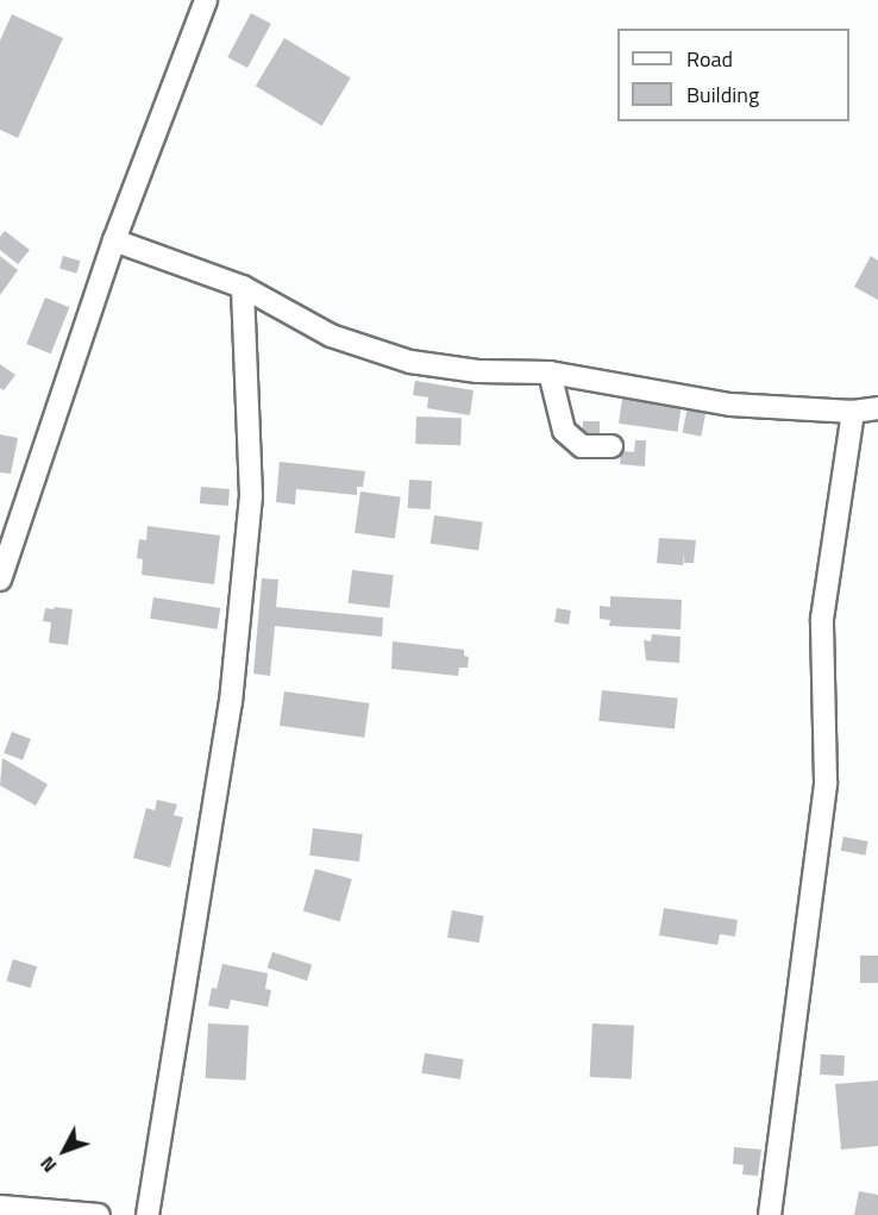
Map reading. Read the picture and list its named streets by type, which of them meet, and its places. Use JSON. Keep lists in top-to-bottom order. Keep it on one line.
{"legend":["Road","Building"],"north":"bottom left"}
